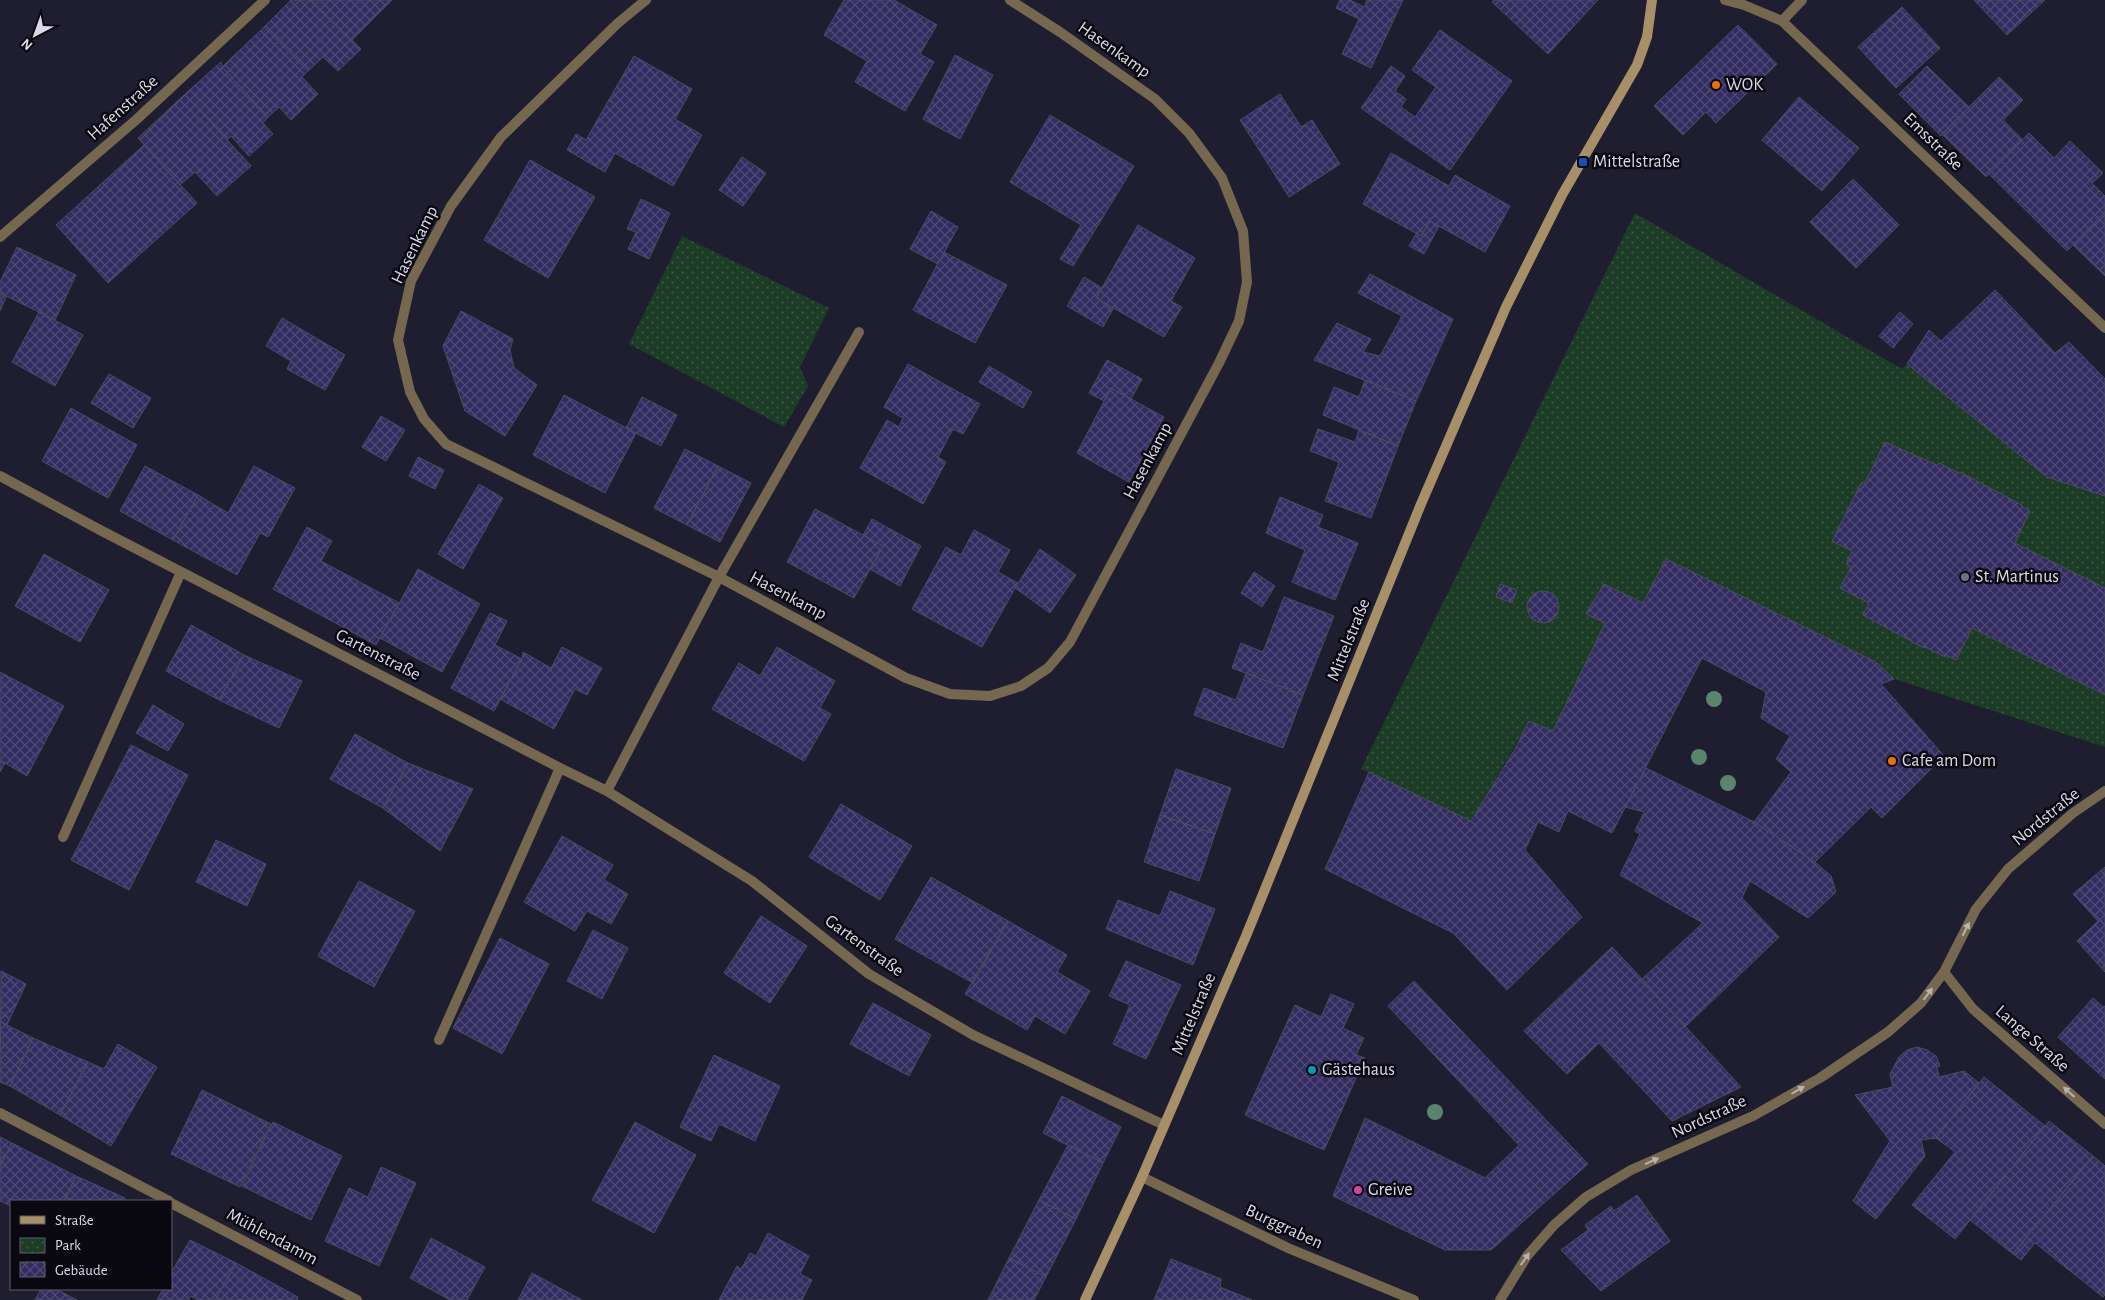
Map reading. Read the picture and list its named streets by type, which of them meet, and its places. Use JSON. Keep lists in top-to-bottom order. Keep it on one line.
{"streets":{"street":["Hasenkamp","Hafenstraße","Emsstraße","Mittelstraße","Gartenstraße","Nordstraße","Lange Straße","Burggraben","Mühlendamm"]},"crossings":[["Mittelstraße","Gartenstraße"],["Mittelstraße","Burggraben"],["Nordstraße","Lange Straße"]],"one_way":["Nordstraße","Lange Straße"],"places":{"other":["WOK","St. Martinus","Cafe am Dom","Gästehaus","Greive"],"transit":["Mittelstraße"]},"legend":["Straße","Park","Gebäude"],"north":"bottom left"}
